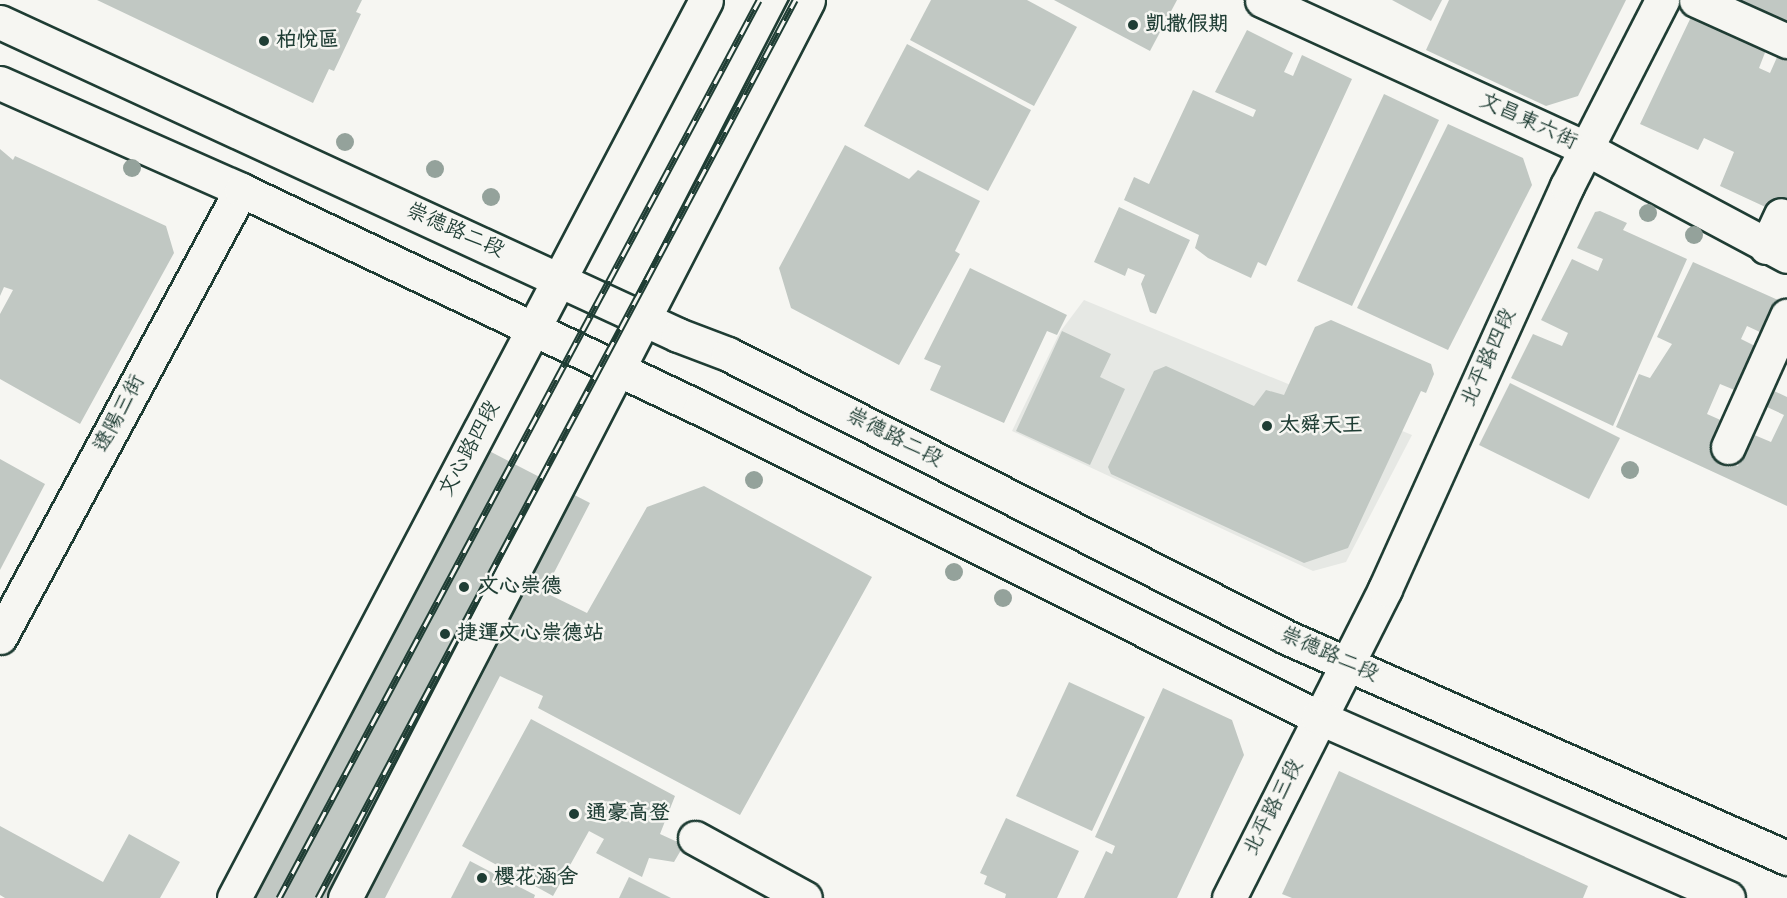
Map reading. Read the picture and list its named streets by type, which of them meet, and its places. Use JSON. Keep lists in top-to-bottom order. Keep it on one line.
{"streets":{"main road":["文昌東六街","崇德路二段","北平路四段","遼陽三街","文心路四段","北平路三段"]},"crossings":[["文昌東六街","北平路四段"],["崇德路二段","北平路四段"],["崇德路二段","文心路四段"],["北平路四段","北平路三段"]],"places":["凱撒假期","柏悅區","太舜天王","文心崇德","捷運文心崇德站","通豪高登","櫻花涵舍"]}
